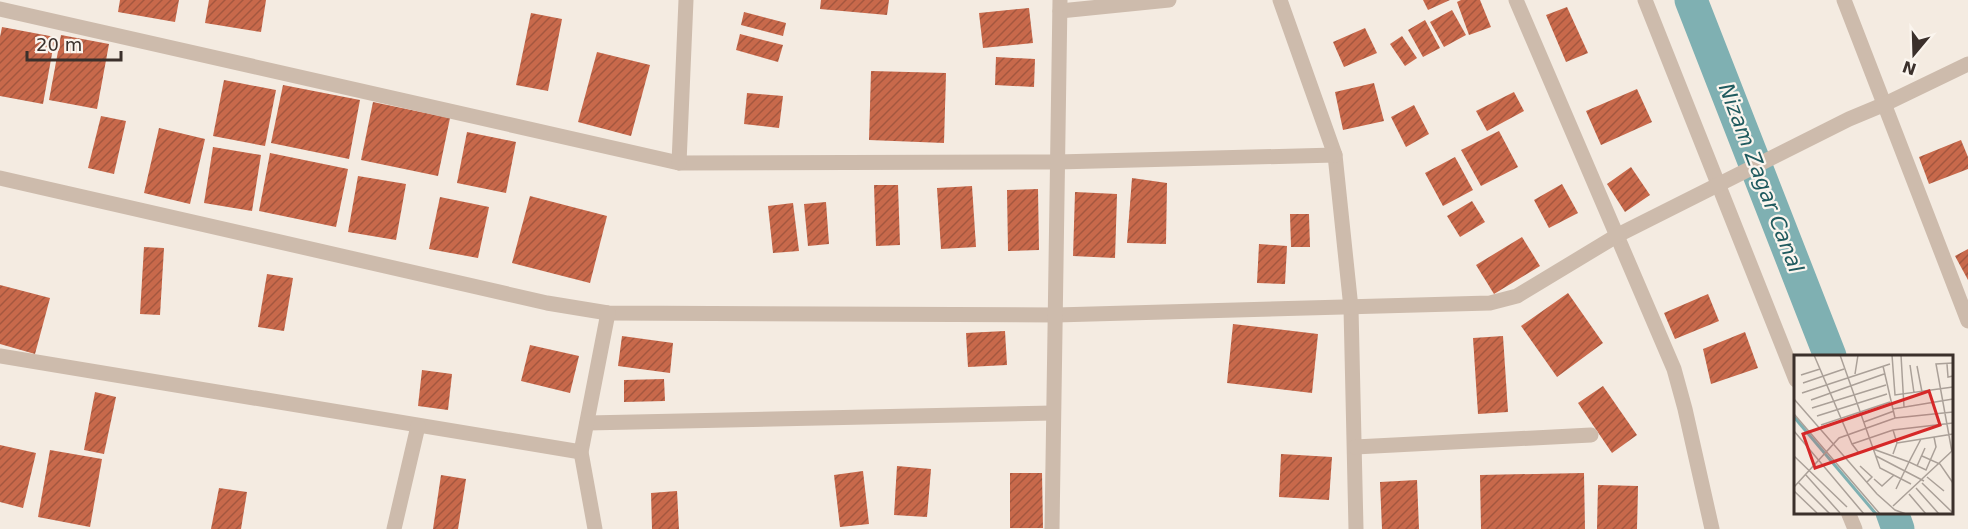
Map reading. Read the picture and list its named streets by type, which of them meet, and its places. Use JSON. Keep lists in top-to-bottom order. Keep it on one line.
{"water":["Nizam Zagar Canal"],"scale_bar":"20 m","north":"bottom"}
